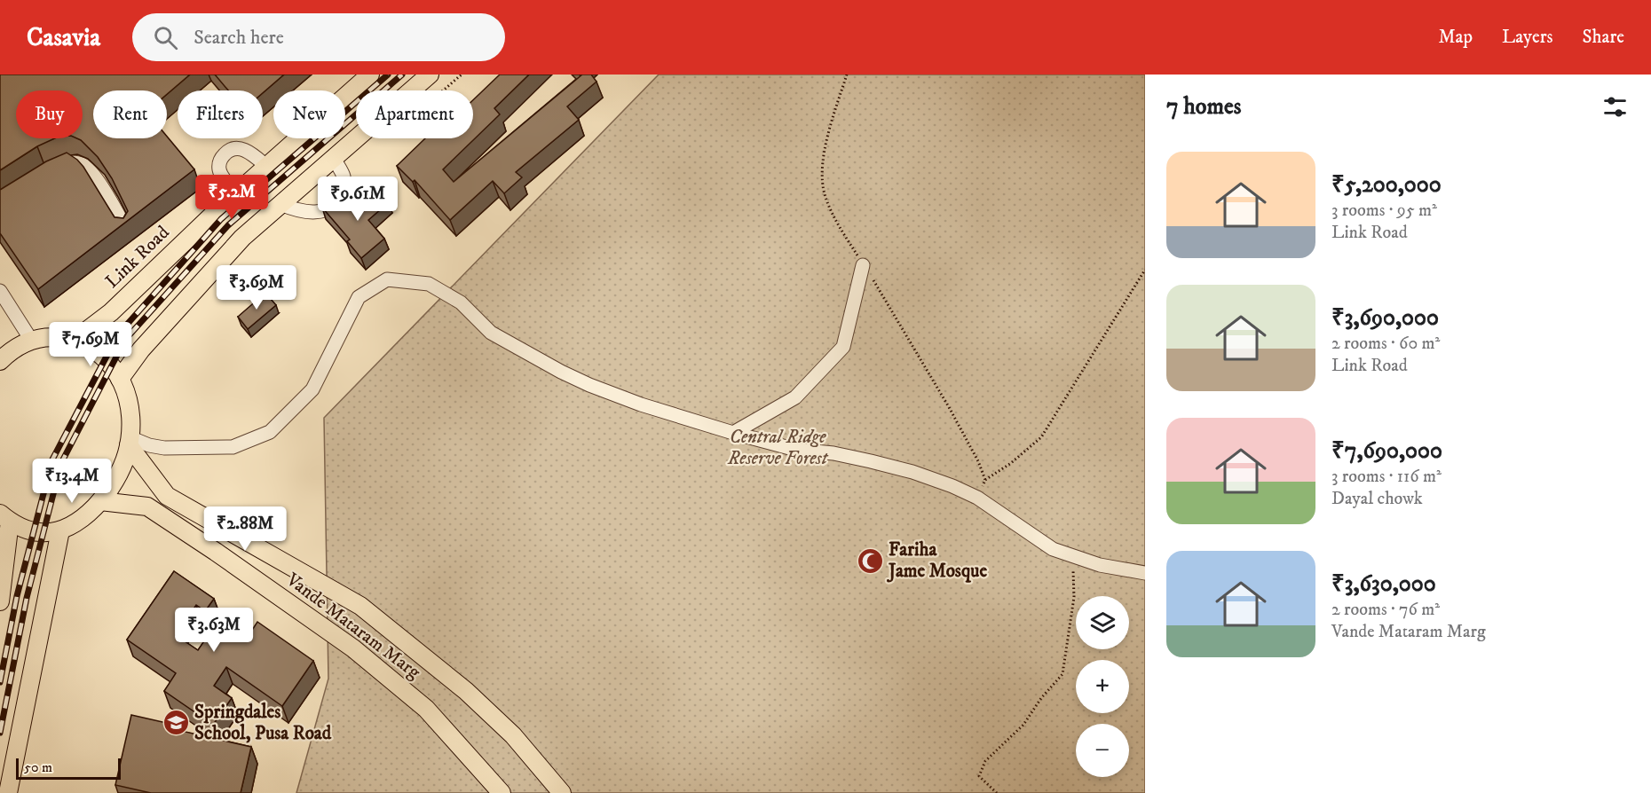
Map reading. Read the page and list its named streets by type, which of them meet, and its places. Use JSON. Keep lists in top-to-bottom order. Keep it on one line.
{"streets":{"main road":["Link Road","Vande Mataram Marg"]},"parks":["Central Ridge Reserve Forest"],"places":{"mosque":["Fariha Jame Mosque"],"school or university":["Springdales School, Pusa Road"]},"scale_bar":"50 m","page":{"header":"Casavia","search":"Search here","nav":["Map","Layers","Share"],"heading":"7 homes","chip":["Buy","Rent","Filters","New","Apartment"],"list":[{"name":"₹5,200,000","note":"3 rooms · 95 m² · Link Road"},{"name":"₹3,690,000","note":"2 rooms · 60 m² · Link Road"},{"name":"₹7,690,000","note":"3 rooms · 116 m² · Dayal chowk"},{"name":"₹3,630,000","note":"2 rooms · 76 m² · Vande Mataram Marg"}],"price":["₹5.2M","₹9.61M","₹3.69M","₹7.69M","₹13.4M","₹2.88M","₹3.63M"],"map_buttons":["+","−"],"scale":"50 m"}}
